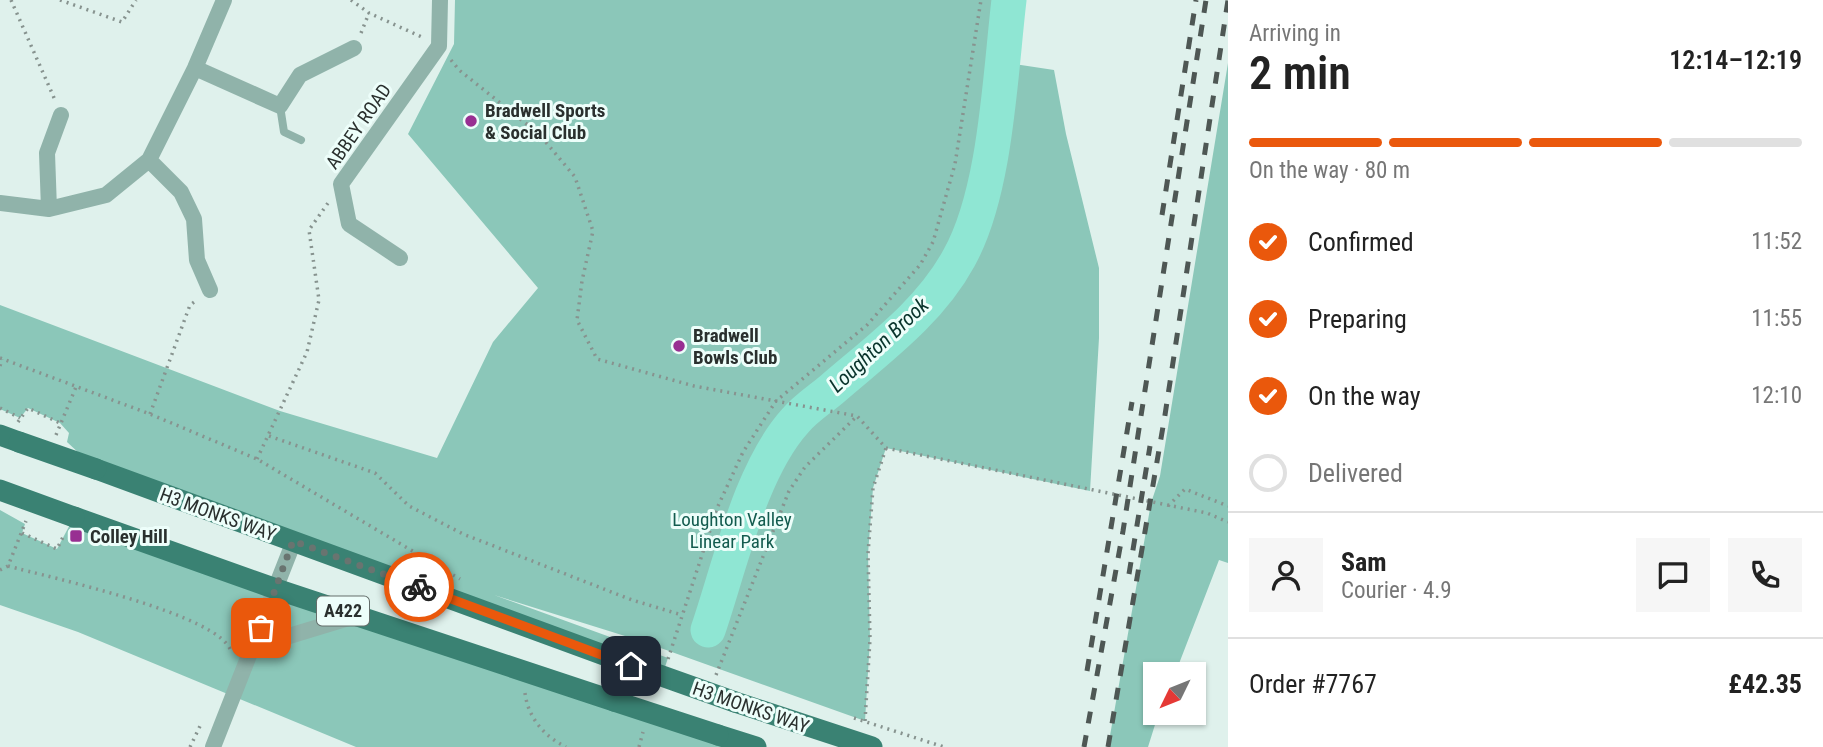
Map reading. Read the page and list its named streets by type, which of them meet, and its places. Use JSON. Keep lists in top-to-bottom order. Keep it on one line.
{"streets":{"main road":["H3 MONKS WAY","A422"],"street":["ABBEY ROAD"]},"water":["Loughton Brook"],"parks":["Loughton Valley Linear Park"],"places":{"other":["Bradwell Sports & Social Club","Bradwell Bowls Club"],"transit":["Colley Hill"]},"north":"bottom left","page":{"heading":["2 min","Arriving in","12:14–12:19"],"panel":["Sam","Courier · 4.9","Order #7767","£42.35"],"bar":"On the way · 80 m","list":[["Confirmed","11:52"],["Preparing","11:55"],["On the way","12:10"],"Delivered"]}}
